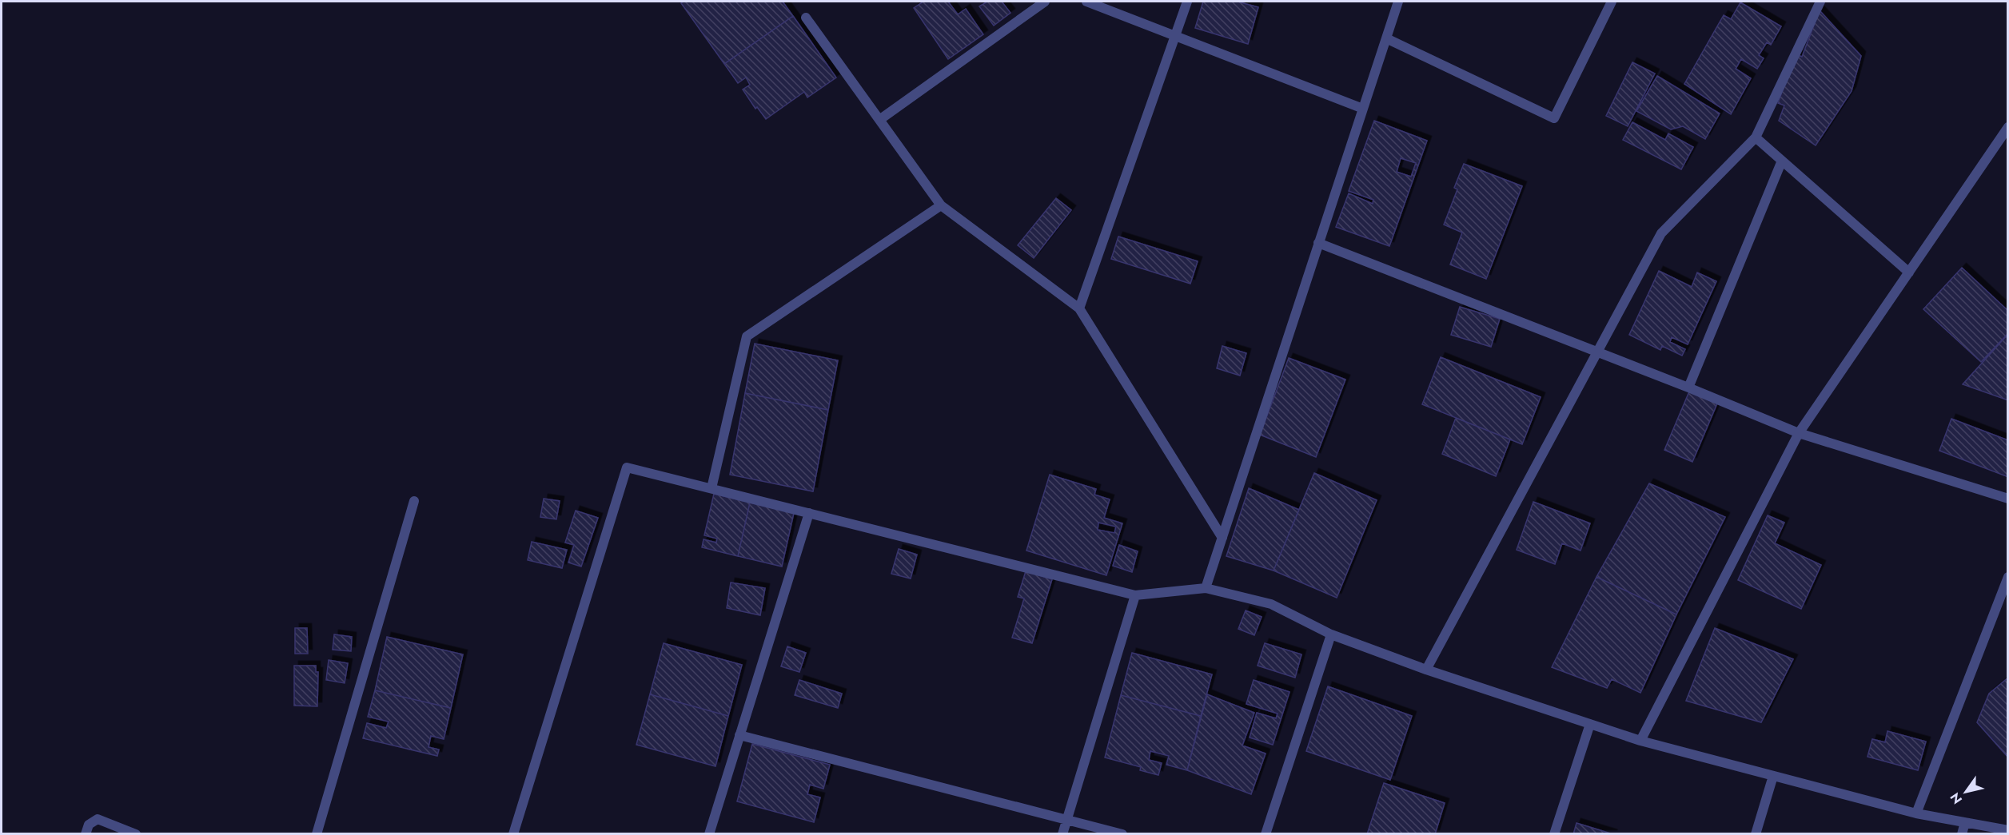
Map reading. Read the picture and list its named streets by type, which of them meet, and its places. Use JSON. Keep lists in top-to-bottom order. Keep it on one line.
{"north":"bottom left"}
